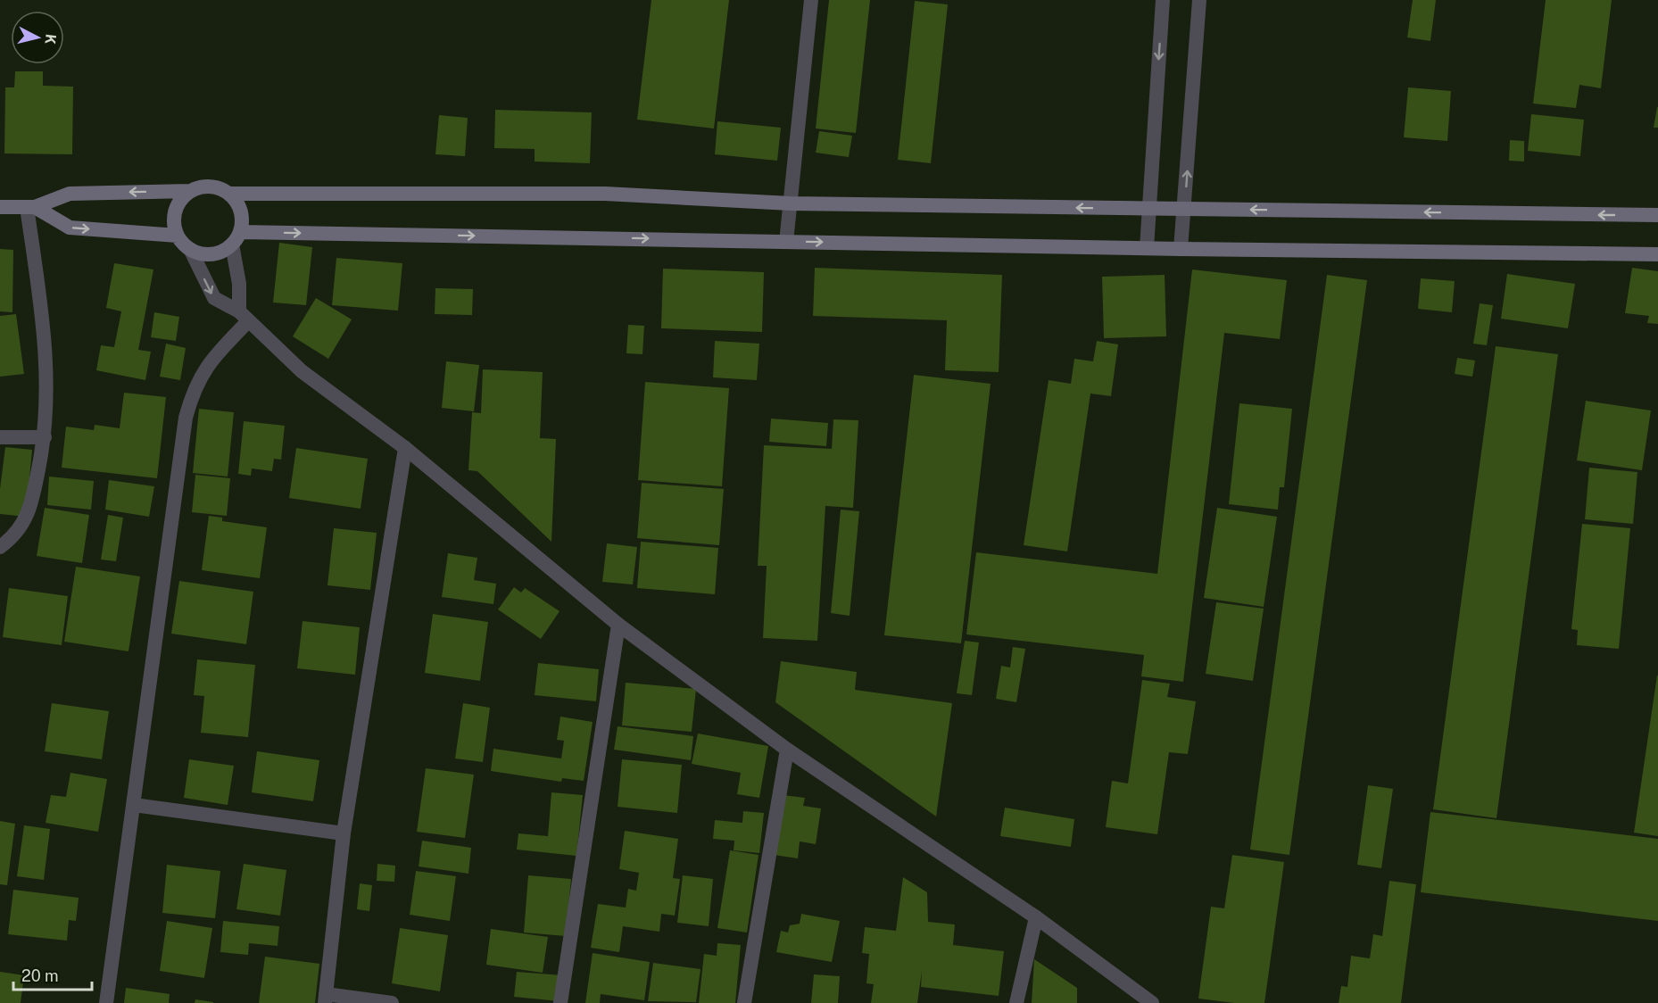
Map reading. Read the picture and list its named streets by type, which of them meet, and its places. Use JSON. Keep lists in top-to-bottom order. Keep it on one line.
{"scale_bar":"20 m","north":"right"}
